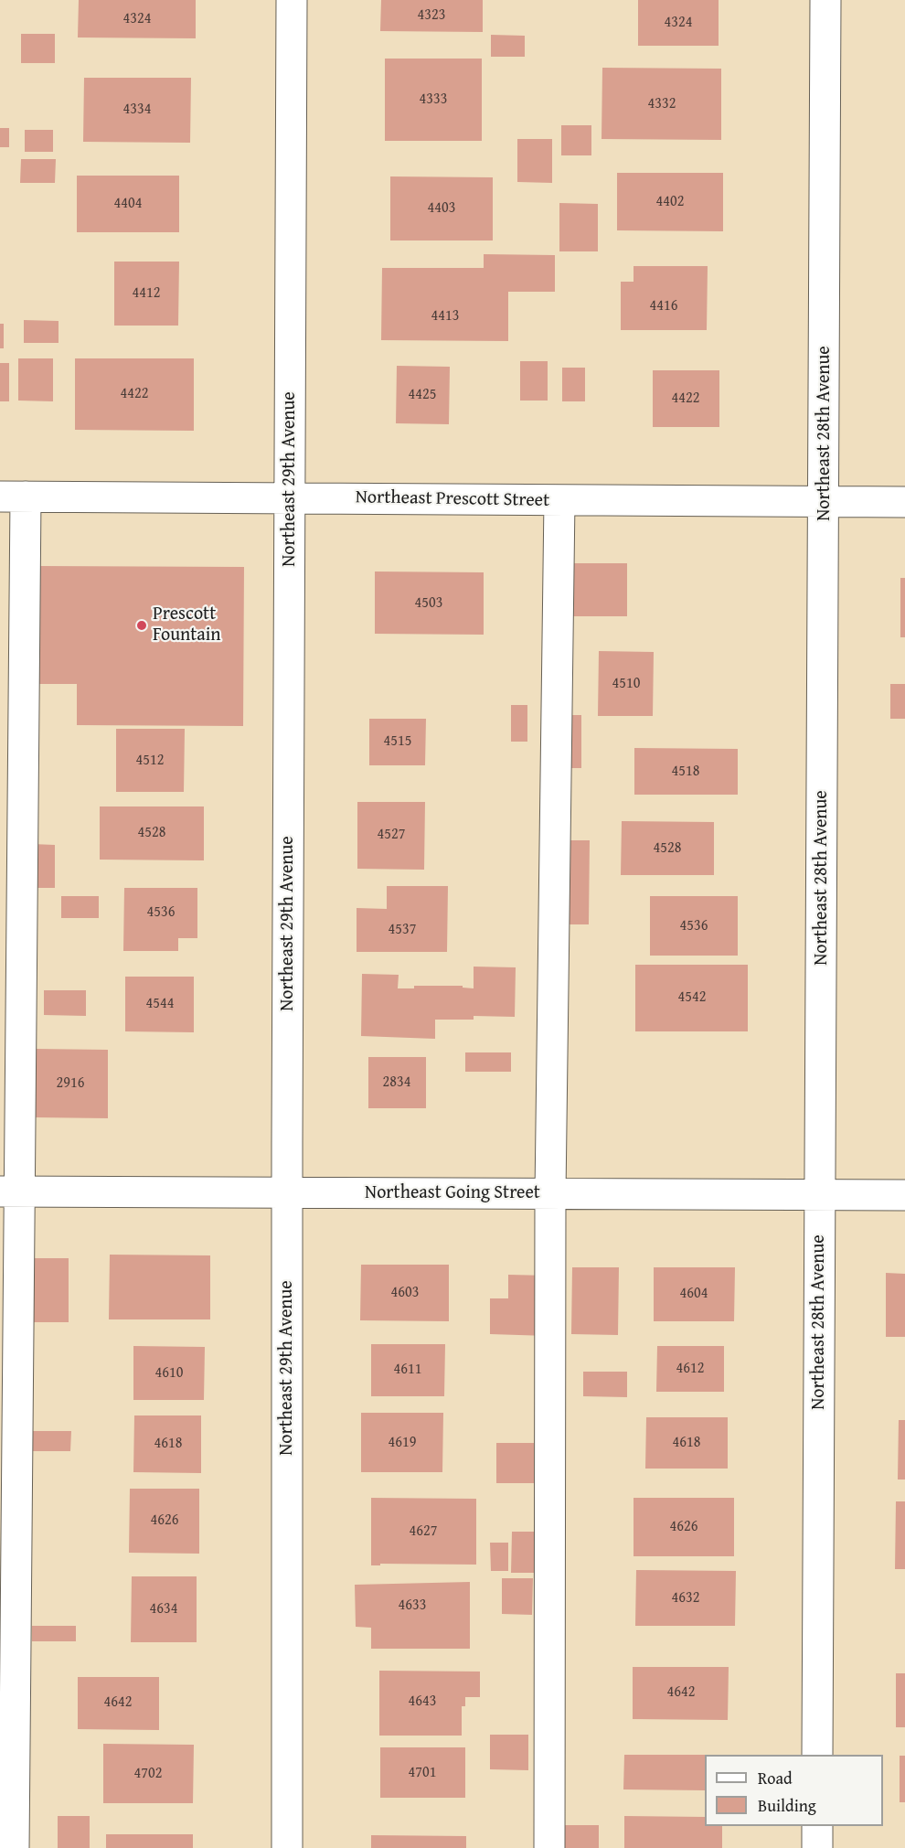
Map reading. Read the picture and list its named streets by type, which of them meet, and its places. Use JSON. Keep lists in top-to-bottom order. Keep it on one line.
{"streets":{"street":["Northeast 28th Avenue","Northeast 29th Avenue","Northeast Prescott Street","Northeast Going Street"]},"crossings":[["Northeast 28th Avenue","Northeast Prescott Street"],["Northeast 28th Avenue","Northeast Going Street"],["Northeast 29th Avenue","Northeast Prescott Street"],["Northeast 29th Avenue","Northeast Going Street"]],"places":["Prescott Fountain"],"house_numbers":["4323","4324","4324","4333","4332","4334","4402","4404","4403","4412","4416","4413","4422","4425","4422","4503","4510","4515","4512","4518","4528","4527","4528","4536","4536","4537","4542","4544","2834","2916","4603","4604","4612","4611","4610","4619","4618","4618","4626","4626","4627","4632","4633","4634","4642","4643","4642","4701","4702"],"legend":["Road","Building"]}
